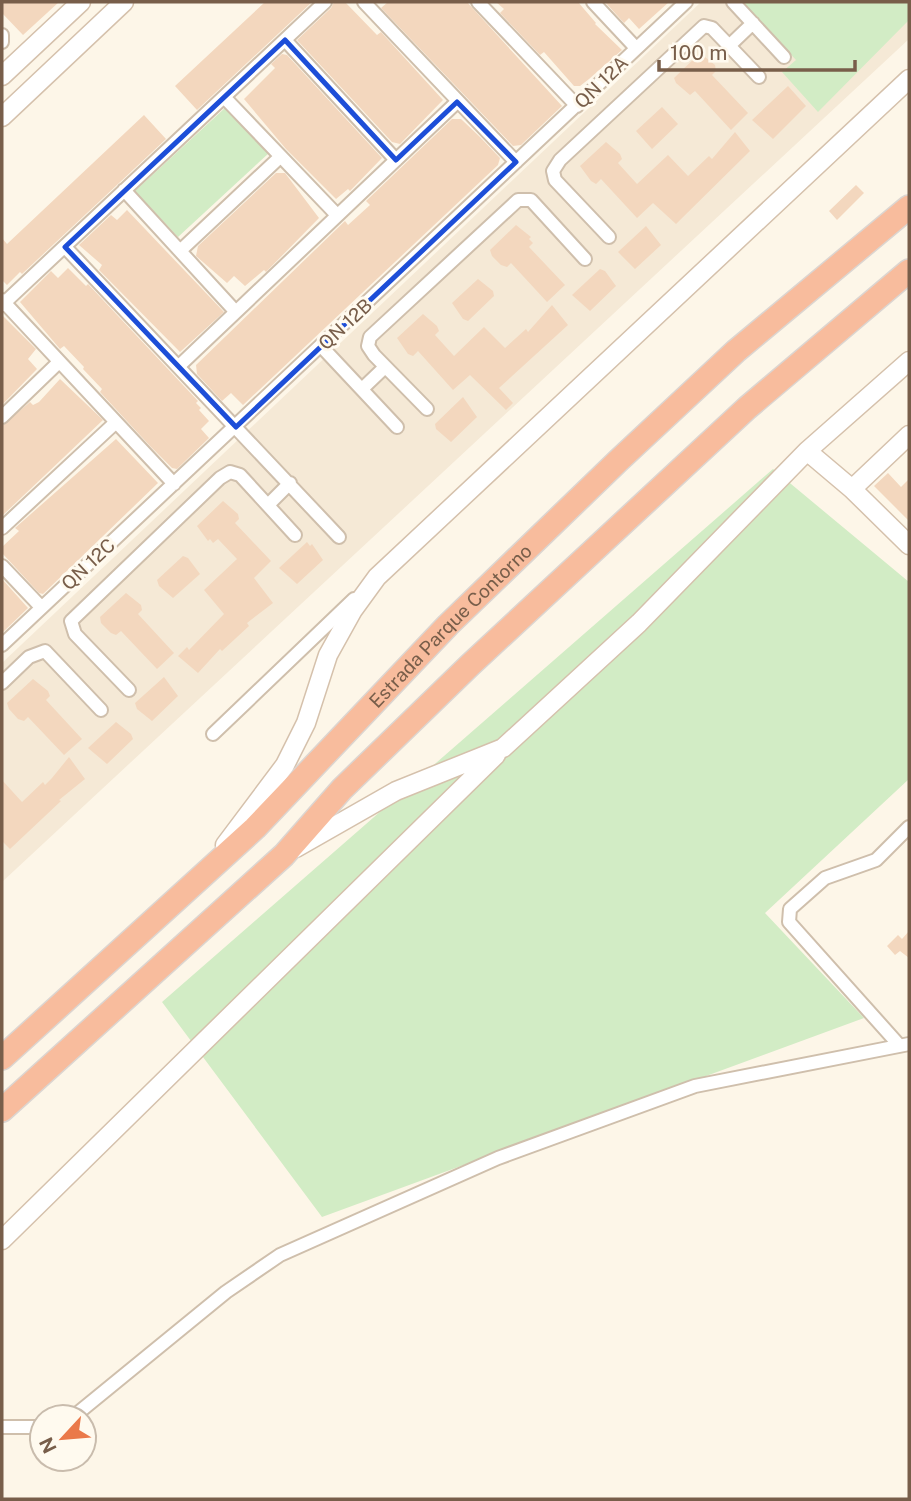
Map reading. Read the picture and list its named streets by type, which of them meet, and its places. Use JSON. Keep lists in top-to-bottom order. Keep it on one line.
{"streets":{"highway":["Estrada Parque Contorno"],"street":["QN 12A","QN 12B","QN 12C"]},"crossings":[["QN 12A","QN 12B"],["QN 12B","QN 12C"]],"scale_bar":"100 m","north":"bottom left"}
